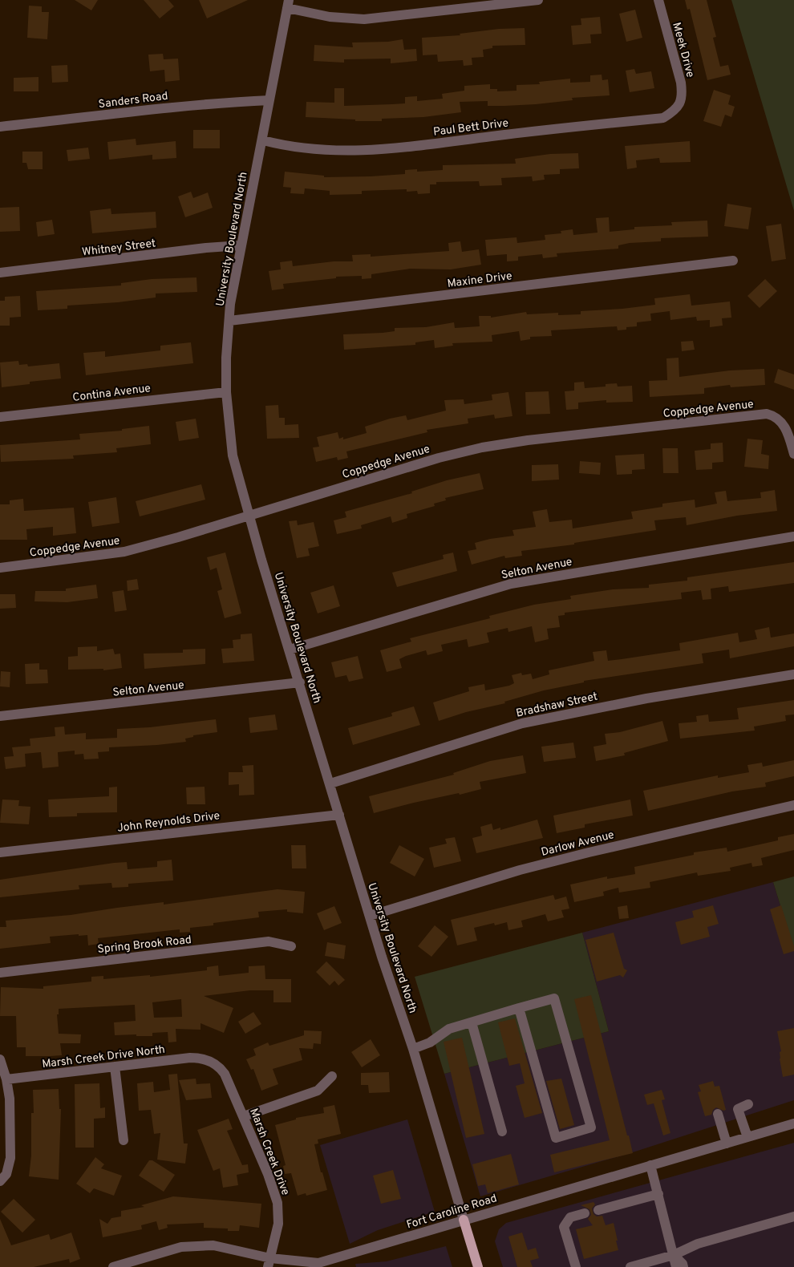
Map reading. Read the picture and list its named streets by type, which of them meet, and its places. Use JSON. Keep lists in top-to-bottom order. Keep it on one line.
{"streets":{"main road":["University Boulevard North"],"street":["Meek Drive","Sanders Road","Paul Bett Drive","Whitney Street","Maxine Drive","Contina Avenue","Coppedge Avenue","Selton Avenue","Bradshaw Street","John Reynolds Drive","Darlow Avenue","Spring Brook Road","Marsh Creek Drive North","Marsh Creek Drive","Fort Caroline Road"]},"crossings":[["Meek Drive","Paul Bett Drive"],["Sanders Road","University Boulevard North"],["Paul Bett Drive","University Boulevard North"],["University Boulevard North","Whitney Street"],["University Boulevard North","Maxine Drive"],["University Boulevard North","Contina Avenue"],["University Boulevard North","Coppedge Avenue"],["University Boulevard North","Selton Avenue"],["University Boulevard North","Bradshaw Street"],["University Boulevard North","John Reynolds Drive"],["University Boulevard North","Darlow Avenue"],["University Boulevard North","Fort Caroline Road"],["Marsh Creek Drive North","Marsh Creek Drive"],["Marsh Creek Drive","Fort Caroline Road"]]}
